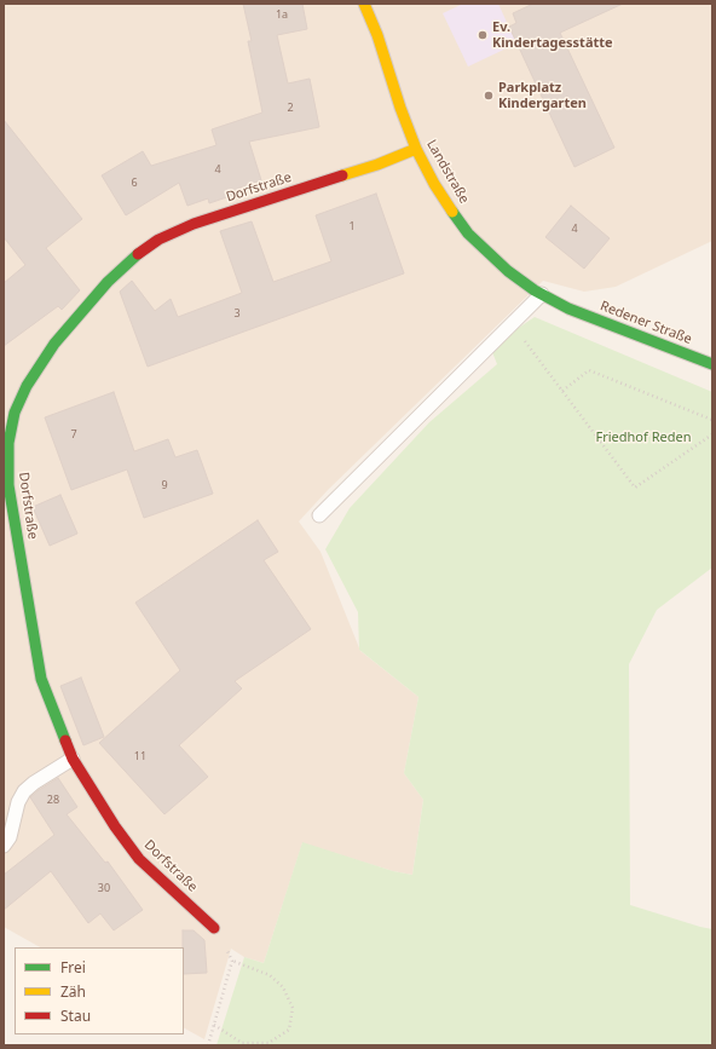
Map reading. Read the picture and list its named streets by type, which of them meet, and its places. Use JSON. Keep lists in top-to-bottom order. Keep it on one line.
{"streets":{"street":["Landstraße","Dorfstraße","Redener Straße"]},"crossings":[["Landstraße","Dorfstraße"],["Landstraße","Redener Straße"]],"parks":["Friedhof Reden"],"places":["Ev. Kindertagesstätte","Parkplatz Kindergarten"],"house_numbers":["1a","2","4","6","1","4","3","7","9","11","28","30"],"legend":["Frei","Zäh","Stau"]}
